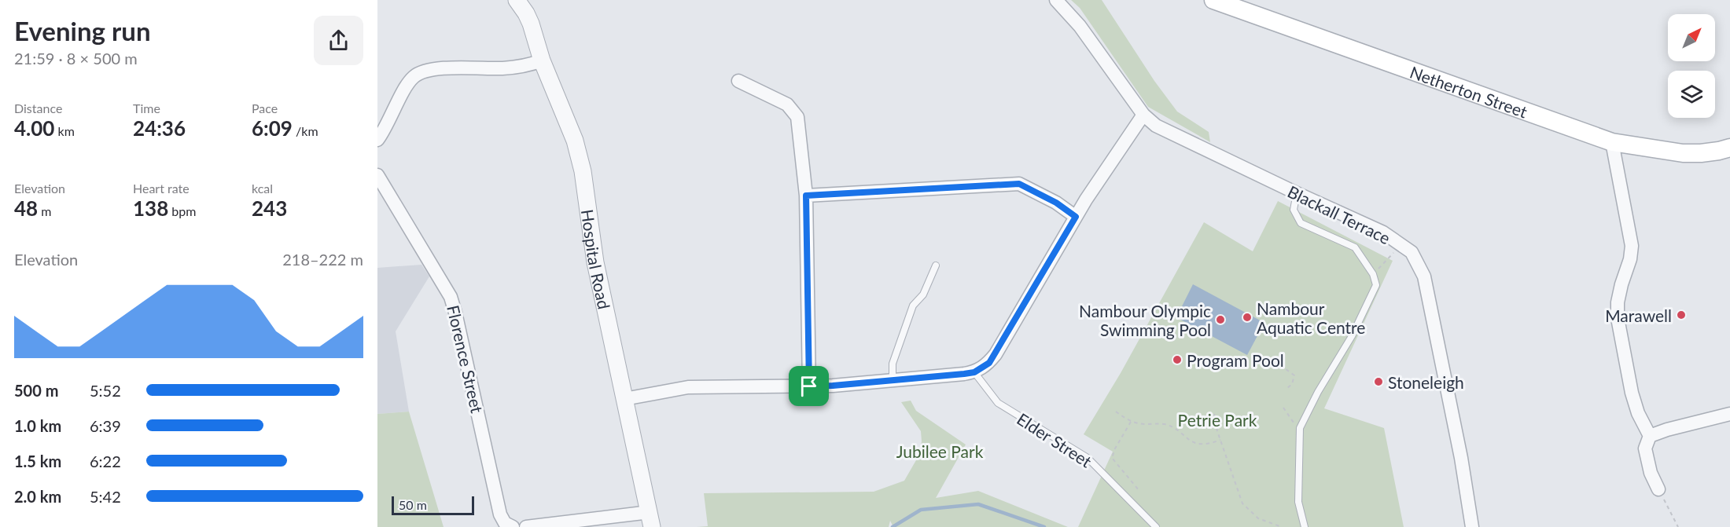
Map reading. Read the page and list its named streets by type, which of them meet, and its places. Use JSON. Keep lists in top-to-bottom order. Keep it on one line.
{"streets":{"main road":["Netherton Street"],"street":["Blackall Terrace","Hospital Road","Florence Street"],"lane":["Elder Street"]},"parks":["Petrie Park","Jubilee Park"],"places":["Marawell","Nambour Aquatic Centre","Nambour Olympic Swimming Pool","Program Pool","Stoneleigh"],"scale_bar":"50 m","north":"top right","page":{"heading":["Evening run","21:59 · 8 × 500 m"],"stats":[["Distance","4.00 km"],["Time","24:36"],["Pace","6:09 /km"],["Elevation","48 m"],["Heart rate","138 bpm"],["kcal","243"]],"chart":["Elevation","218–222 m"],"list":[{"name":"500 m","note":"5:52"},{"name":"1.0 km","note":"6:39"},{"name":"1.5 km","note":"6:22"},{"name":"2.0 km","note":"5:42"}],"scale":"50 m"}}
